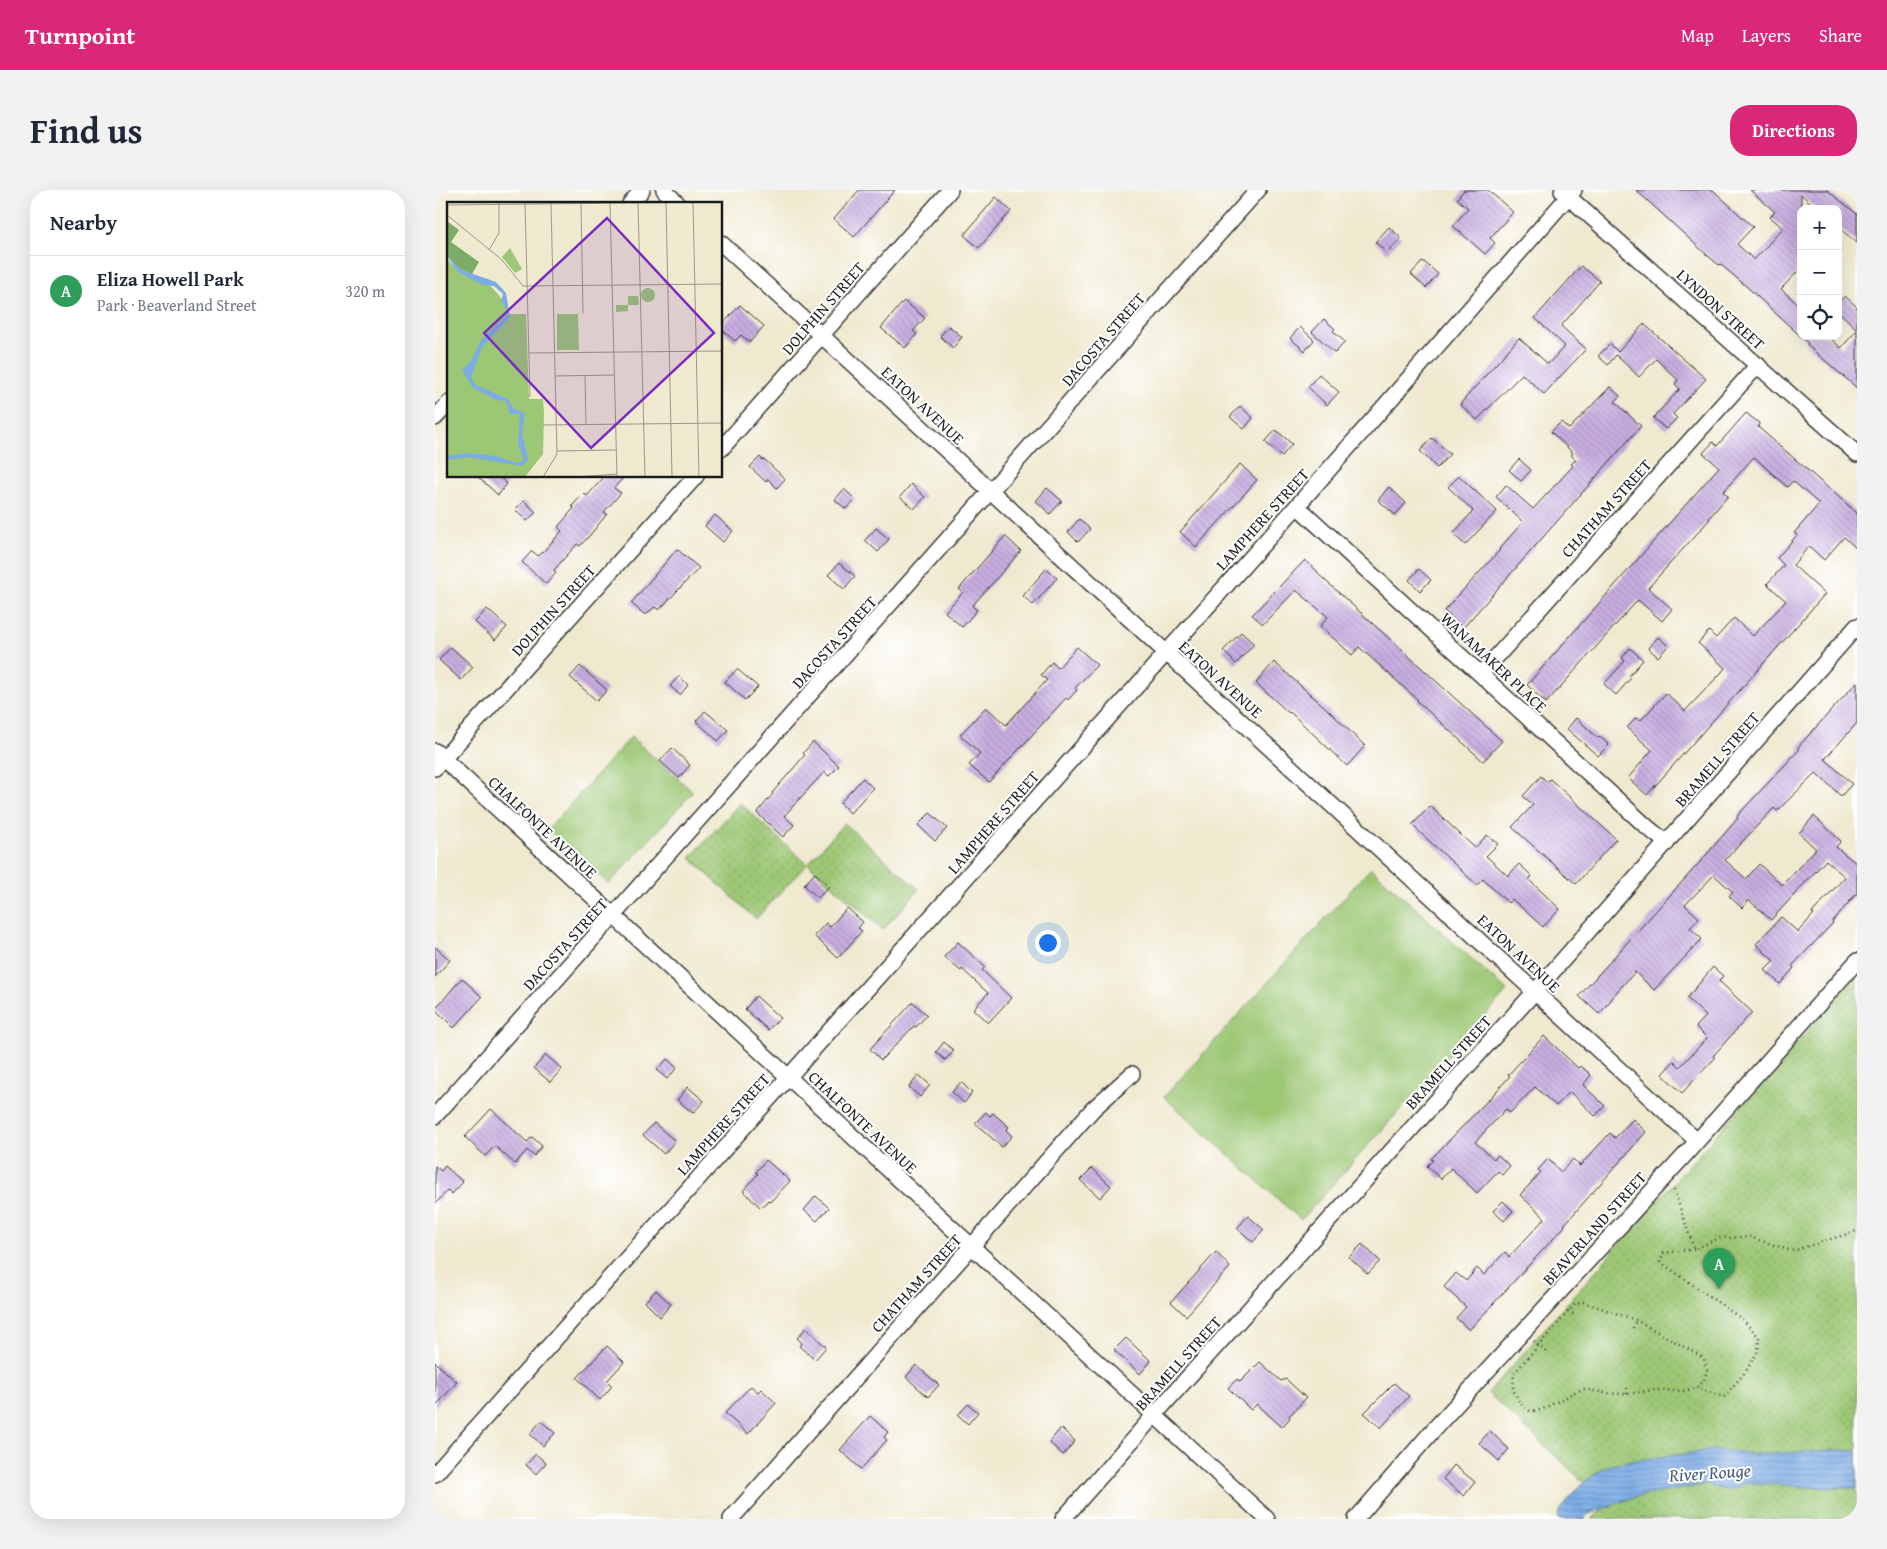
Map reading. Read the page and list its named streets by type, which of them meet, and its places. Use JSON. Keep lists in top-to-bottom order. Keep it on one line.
{"streets":{"street":["DOLPHIN STREET","LYNDON STREET","DACOSTA STREET","EATON AVENUE","CHATHAM STREET","LAMPHERE STREET","WANAMAKER PLACE","BRAMELL STREET","CHALFONTE AVENUE","BEAVERLAND STREET"]},"crossings":[["DOLPHIN STREET","EATON AVENUE"],["DOLPHIN STREET","CHALFONTE AVENUE"],["LYNDON STREET","CHATHAM STREET"],["LYNDON STREET","LAMPHERE STREET"],["DACOSTA STREET","EATON AVENUE"],["DACOSTA STREET","CHALFONTE AVENUE"],["EATON AVENUE","LAMPHERE STREET"],["EATON AVENUE","BRAMELL STREET"],["EATON AVENUE","BEAVERLAND STREET"],["CHATHAM STREET","WANAMAKER PLACE"],["CHATHAM STREET","CHALFONTE AVENUE"],["LAMPHERE STREET","WANAMAKER PLACE"],["LAMPHERE STREET","CHALFONTE AVENUE"],["WANAMAKER PLACE","BRAMELL STREET"],["BRAMELL STREET","CHALFONTE AVENUE"]],"water":["River Rouge"],"page":{"header":"Turnpoint","nav":["Map","Layers","Share"],"title":"Find us","buttons":"Directions","heading":"Nearby","map_buttons":["+","−"],"list":[{"mark":"A","name":"Eliza Howell Park","note":"Park · Beaverland Street","value":"320 m"}],"pins":"A"}}
